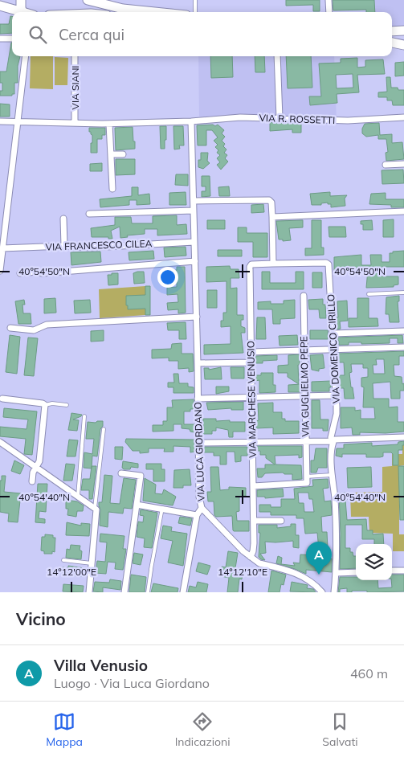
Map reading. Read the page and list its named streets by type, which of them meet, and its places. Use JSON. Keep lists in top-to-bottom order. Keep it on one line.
{"streets":{"street":["VIA SIANI","VIA R. ROSSETTI","VIA FRANCESCO CILEA","VIA DOMENICO CIRILLO","VIA GUGLIELMO PEPE","VIA MARCHESE VENUSIO","VIA LUCA GIORDANO"]},"crossings":[["VIA SIANI","VIA R. ROSSETTI"],["VIA R. ROSSETTI","VIA LUCA GIORDANO"],["VIA FRANCESCO CILEA","VIA LUCA GIORDANO"],["VIA DOMENICO CIRILLO","VIA MARCHESE VENUSIO"],["VIA MARCHESE VENUSIO","VIA LUCA GIORDANO"]],"page":{"search":"Cerca qui","pins":"A","heading":"Vicino","list":[{"mark":"A","name":"Villa Venusio","note":"Luogo · Via Luca Giordano","value":"460 m"}],"nav":["Mappa","Indicazioni","Salvati"]},"coordinates":["40°54'50\"N","40°54'40\"N","14°12'00\"E","14°12'10\"E"]}
